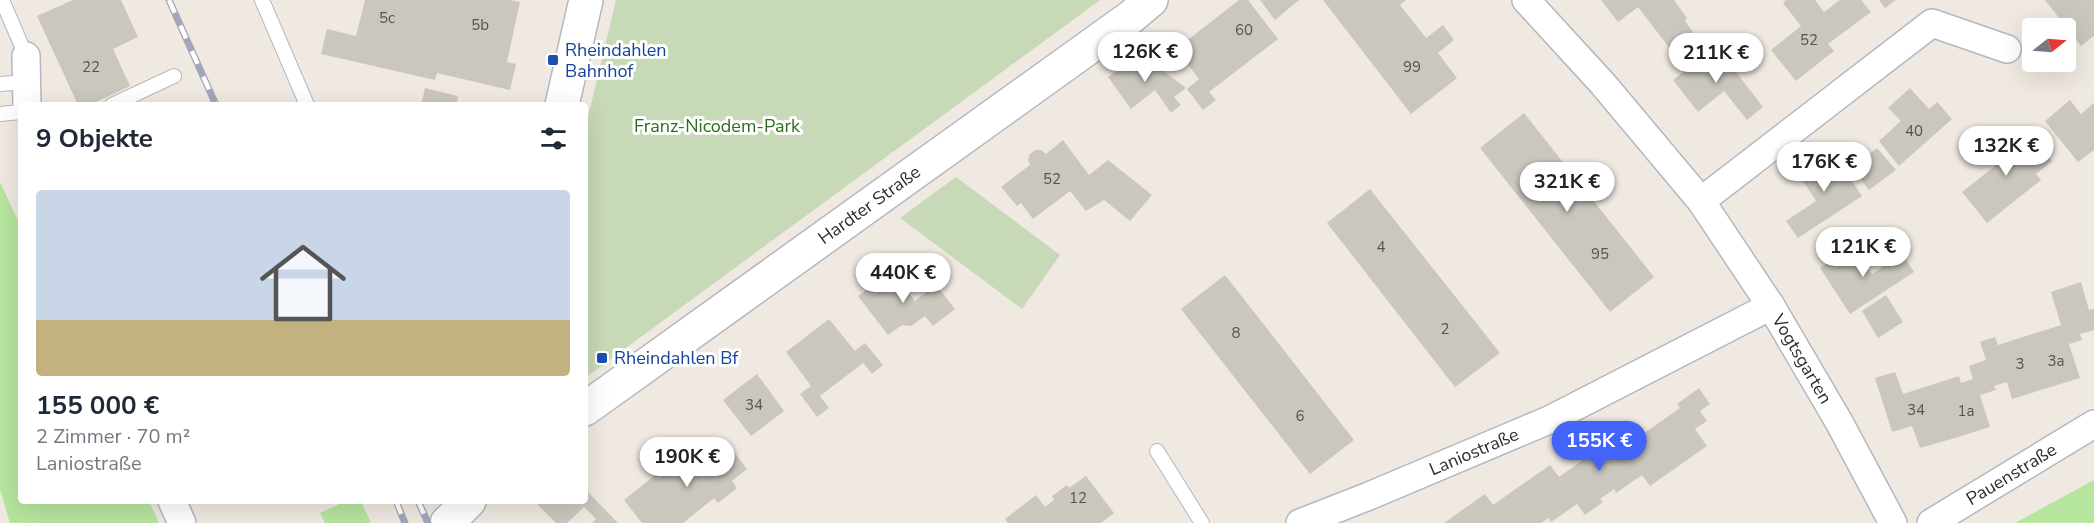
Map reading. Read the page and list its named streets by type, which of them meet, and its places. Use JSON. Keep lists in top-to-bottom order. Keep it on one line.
{"streets":{"street":["Hardter Straße","Vogtsgarten","Laniostraße","Pauenstraße"]},"crossings":[["Vogtsgarten","Laniostraße"]],"parks":["Franz-Nicodem-Park"],"places":{"transit":["Rheindahlen Bahnhof","Rheindahlen Bf"]},"house_numbers":["5c","5b","60","52","22","99","40","52","4","95","2","8","3a","3","34","34","1a","6","12"],"north":"right","page":{"price":["126K €","211K €","132K €","176K €","321K €","121K €","440K €","155K €","190K €"],"heading":"9 Objekte","list":[{"name":"155 000 €","note":"2 Zimmer · 70 m² · Laniostraße"}]}}
